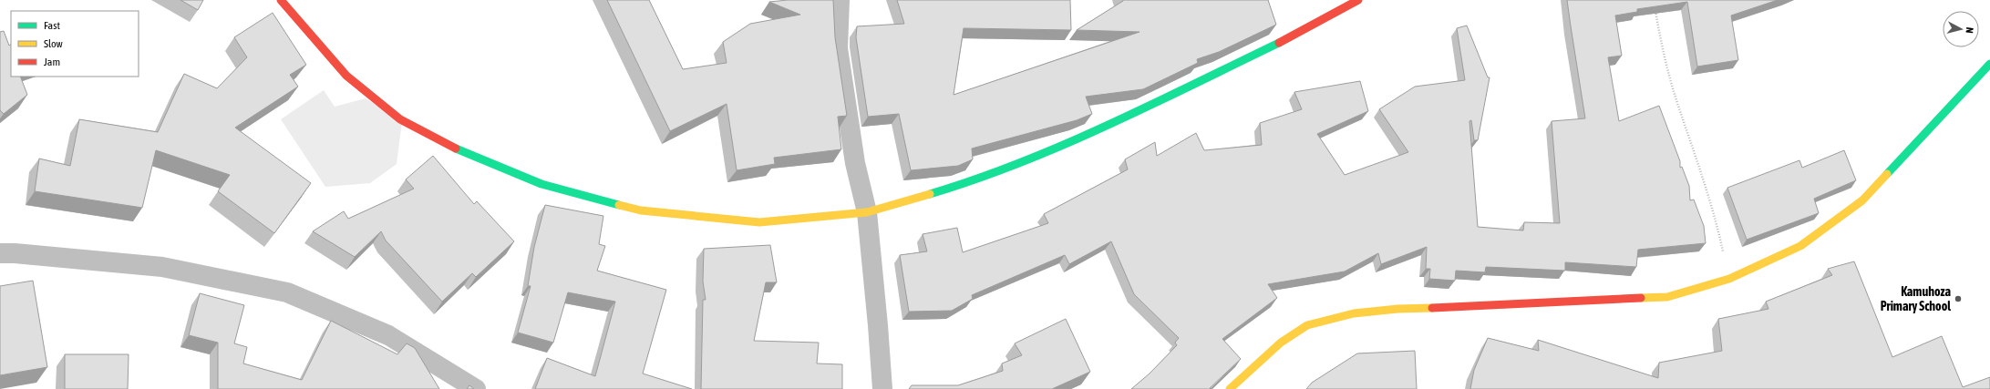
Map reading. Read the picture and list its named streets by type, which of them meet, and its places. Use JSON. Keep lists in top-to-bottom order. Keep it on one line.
{"places":["Kamuhoza Primary School"],"legend":["Fast","Slow","Jam"],"north":"right"}
